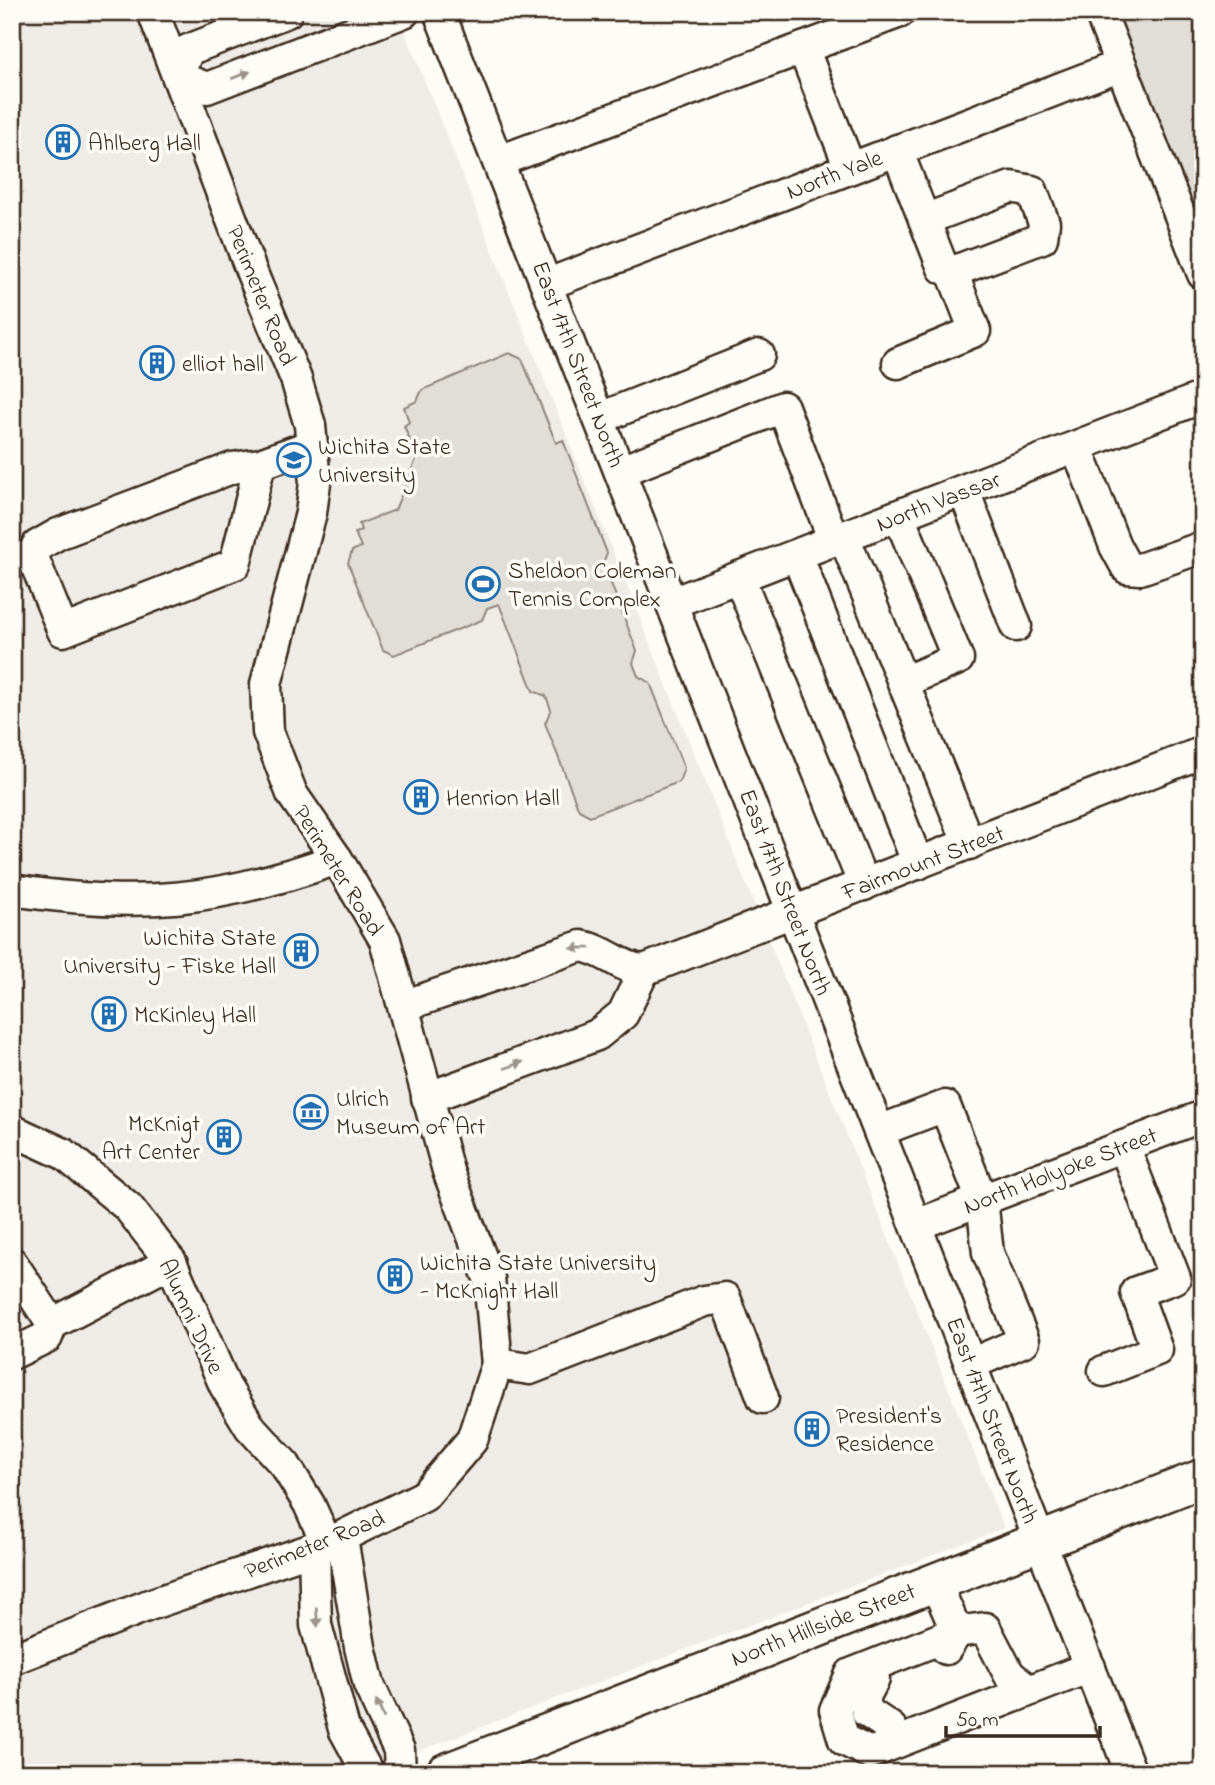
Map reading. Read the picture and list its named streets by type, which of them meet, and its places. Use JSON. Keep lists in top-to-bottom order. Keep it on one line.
{"streets":{"main road":["North Hillside Street"],"street":["North Yale","Perimeter Road","East 17th Street North","North Vassar","Fairmount Street","North Holyoke Street","Alumni Drive"]},"crossings":[["North Yale","East 17th Street North"],["Perimeter Road","Alumni Drive"],["East 17th Street North","North Vassar"],["East 17th Street North","Fairmount Street"],["East 17th Street North","North Holyoke Street"],["East 17th Street North","North Hillside Street"]],"places":{"building":["Ahlberg Hall","elliot hall","Henrion Hall","Wichita State University - Fiske Hall","McKinley Hall","McKnigt Art Center","Wichita State University - McKnight Hall","President's Residence"],"school or university":["Wichita State University"],"sports":["Sheldon Coleman Tennis Complex"],"museum":["Ulrich Museum of Art"]},"scale_bar":"50 m"}
